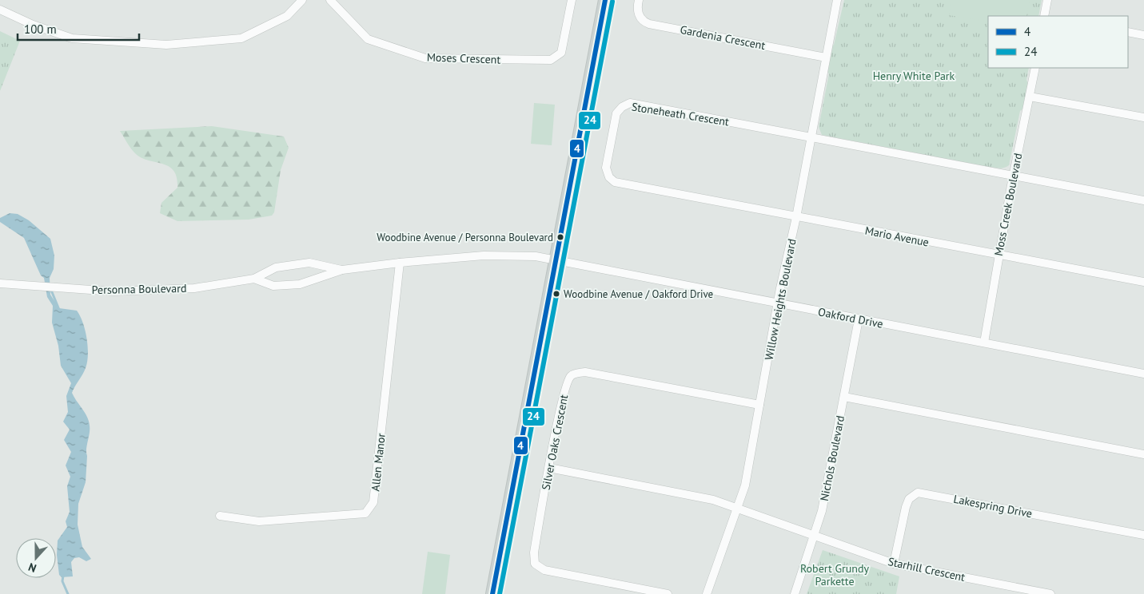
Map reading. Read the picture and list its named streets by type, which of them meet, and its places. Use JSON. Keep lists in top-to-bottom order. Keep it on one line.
{"streets":{"street":["Gardenia Crescent","Moses Crescent","Stoneheath Crescent","Moss Creek Boulevard","Mario Avenue","Personna Boulevard","Willow Heights Boulevard","Oakford Drive","Silver Oaks Crescent","Nichols Boulevard","Allen Manor","Lakespring Drive","Starhill Crescent"]},"crossings":[["Gardenia Crescent","Willow Heights Boulevard"],["Stoneheath Crescent","Moss Creek Boulevard"],["Stoneheath Crescent","Mario Avenue"],["Stoneheath Crescent","Willow Heights Boulevard"],["Moss Creek Boulevard","Mario Avenue"],["Moss Creek Boulevard","Oakford Drive"],["Mario Avenue","Willow Heights Boulevard"],["Personna Boulevard","Oakford Drive"],["Personna Boulevard","Allen Manor"],["Willow Heights Boulevard","Oakford Drive"],["Willow Heights Boulevard","Silver Oaks Crescent"],["Willow Heights Boulevard","Starhill Crescent"],["Oakford Drive","Nichols Boulevard"],["Silver Oaks Crescent","Starhill Crescent"],["Nichols Boulevard","Starhill Crescent"],["Lakespring Drive","Starhill Crescent"]],"parks":["Henry White Park","Robert Grundy Parkette"],"places":["Woodbine Avenue / Personna Boulevard","Woodbine Avenue / Oakford Drive"],"lines":["transit line 4","transit line 24"],"legend":["4","24"],"scale_bar":"100 m","north":"bottom"}
